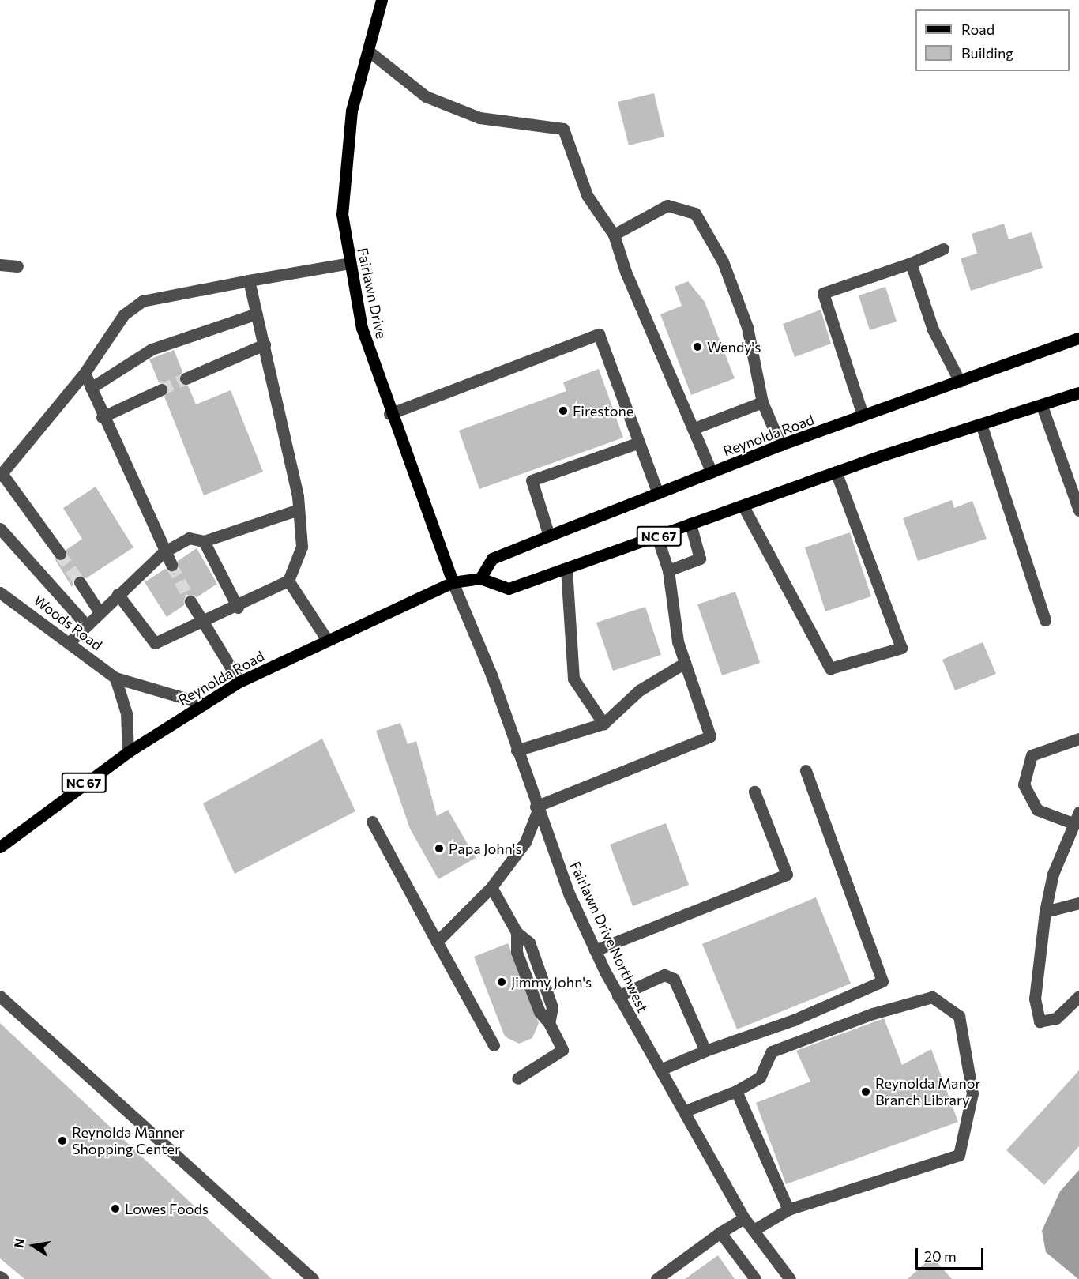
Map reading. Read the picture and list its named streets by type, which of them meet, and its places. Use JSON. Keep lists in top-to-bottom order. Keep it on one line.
{"streets":{"main road":["Fairlawn Drive","Reynolda Road","NC 67"],"street":["Woods Road","Fairlawn Drive Northwest"]},"crossings":[["Fairlawn Drive","Reynolda Road"],["Fairlawn Drive","Fairlawn Drive Northwest"],["Reynolda Road","Woods Road"],["Reynolda Road","Fairlawn Drive Northwest"]],"places":["Wendy's","Firestone","Papa John's","Jimmy John's","Reynolda Manor Branch Library","Reynolda Manner Shopping Center","Lowes Foods"],"legend":["Road","Building"],"scale_bar":"20 m","north":"left"}
